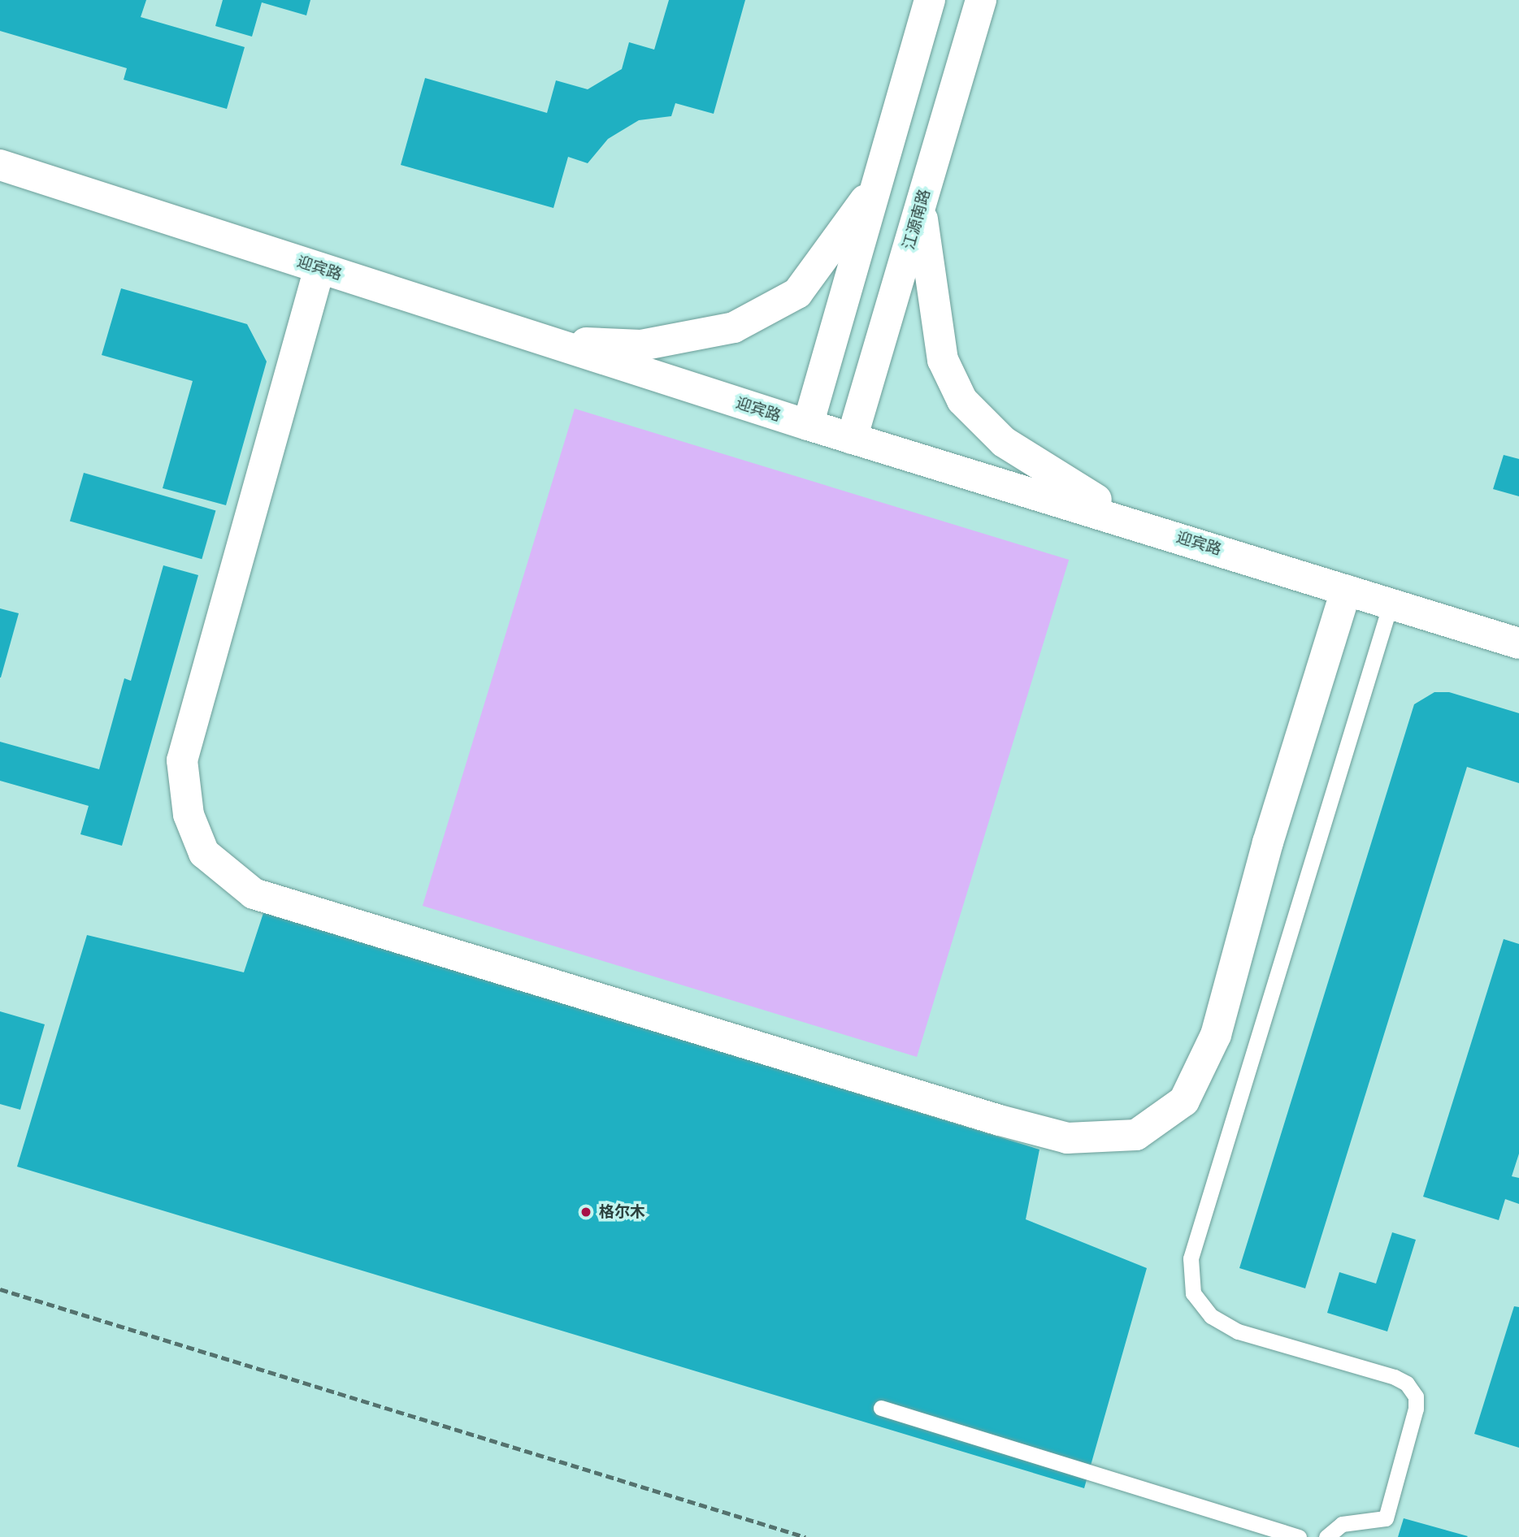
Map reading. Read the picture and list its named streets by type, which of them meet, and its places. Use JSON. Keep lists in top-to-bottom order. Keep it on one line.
{"streets":{"main road":["江源南路","迎宾路"]},"crossings":[["江源南路","迎宾路"]],"places":["格尔木"]}
